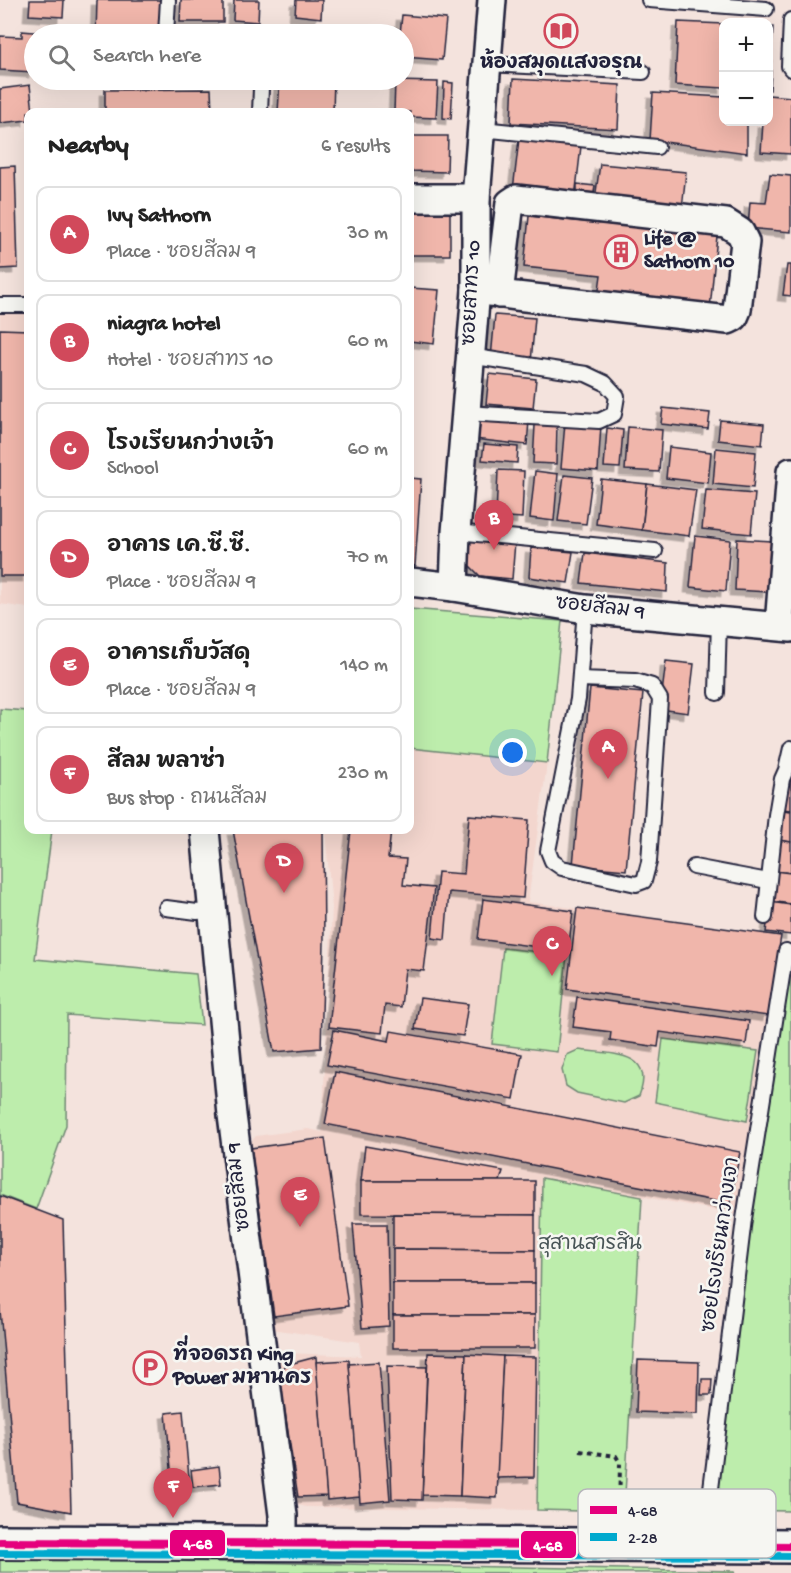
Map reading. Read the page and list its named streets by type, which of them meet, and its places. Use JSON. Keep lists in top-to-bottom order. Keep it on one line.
{"streets":{"street":["ซอยสาทร 10","ซอยสีลม 9"],"lane":["ซอยโรงเรียนกว่างเจา"]},"crossings":[["ซอยสาทร 10","ซอยสีลม 9"]],"parks":["สุสานสารสิน"],"places":{"library":["ห้องสมุดแสงอรุณ"],"building":["Life @ Sathorn 10"],"parking":["ที่จอดรถ King Power มหานคร"]},"lines":["transit line 4-68","transit line 2-28"],"legend":["4-68","2-28"],"page":{"map_buttons":["+","−"],"search":"Search here","heading":["Nearby","6 results"],"list":[{"mark":"A","name":"Ivy Sathorn","note":"Place · ซอยสีลม 9","value":"30 m"},{"mark":"B","name":"niagra hotel","note":"Hotel · ซอยสาทร 10","value":"60 m"},{"mark":"C","name":"โรงเรียนกว่างเจ้า","note":"School","value":"60 m"},{"mark":"D","name":"อาคาร เค.ซี.ซี.","note":"Place · ซอยสีลม 9","value":"70 m"},{"mark":"E","name":"อาคารเก็บวัสดุ","note":"Place · ซอยสีลม 9","value":"140 m"},{"mark":"F","name":"สีลม พลาซ่า","note":"Bus stop · ถนนสีลม","value":"230 m"}],"pins":["B","A","D","C","E","F"]}}
